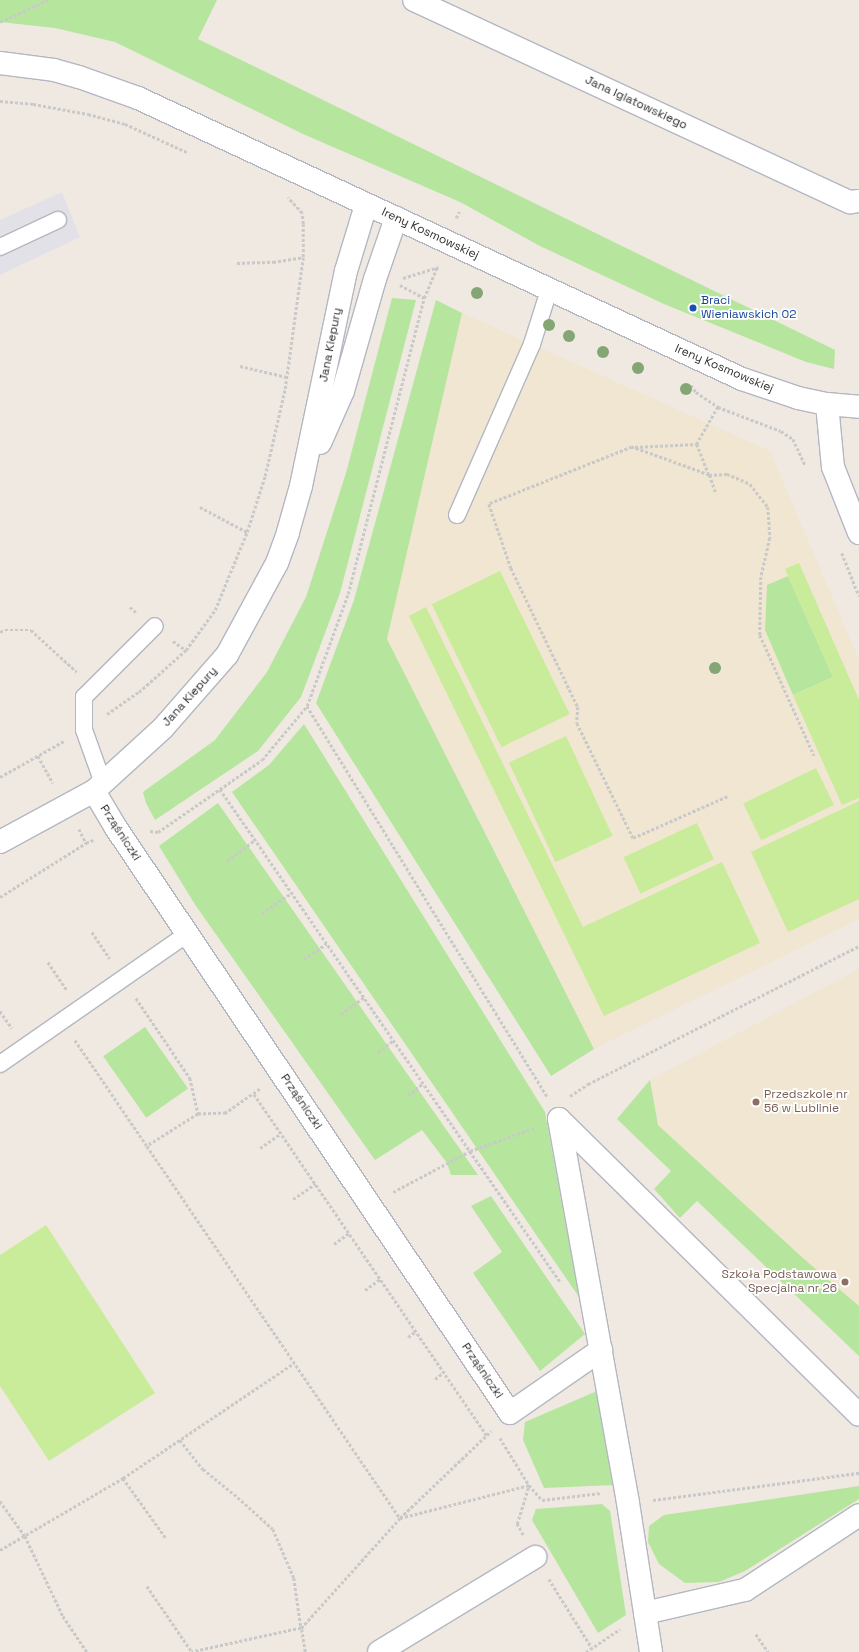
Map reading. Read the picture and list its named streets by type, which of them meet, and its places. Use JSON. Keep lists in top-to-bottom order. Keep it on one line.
{"streets":{"street":["Jana Iglatowskiego","Ireny Kosmowskiej","Jana Kiepury","Prząśniczki"]},"crossings":[["Ireny Kosmowskiej","Jana Kiepury"],["Jana Kiepury","Prząśniczki"]],"places":["Braci Wieniawskich 02","Przedszkole nr 56 w Lublinie","Szkoła Podstawowa Specjalna nr 26"]}
